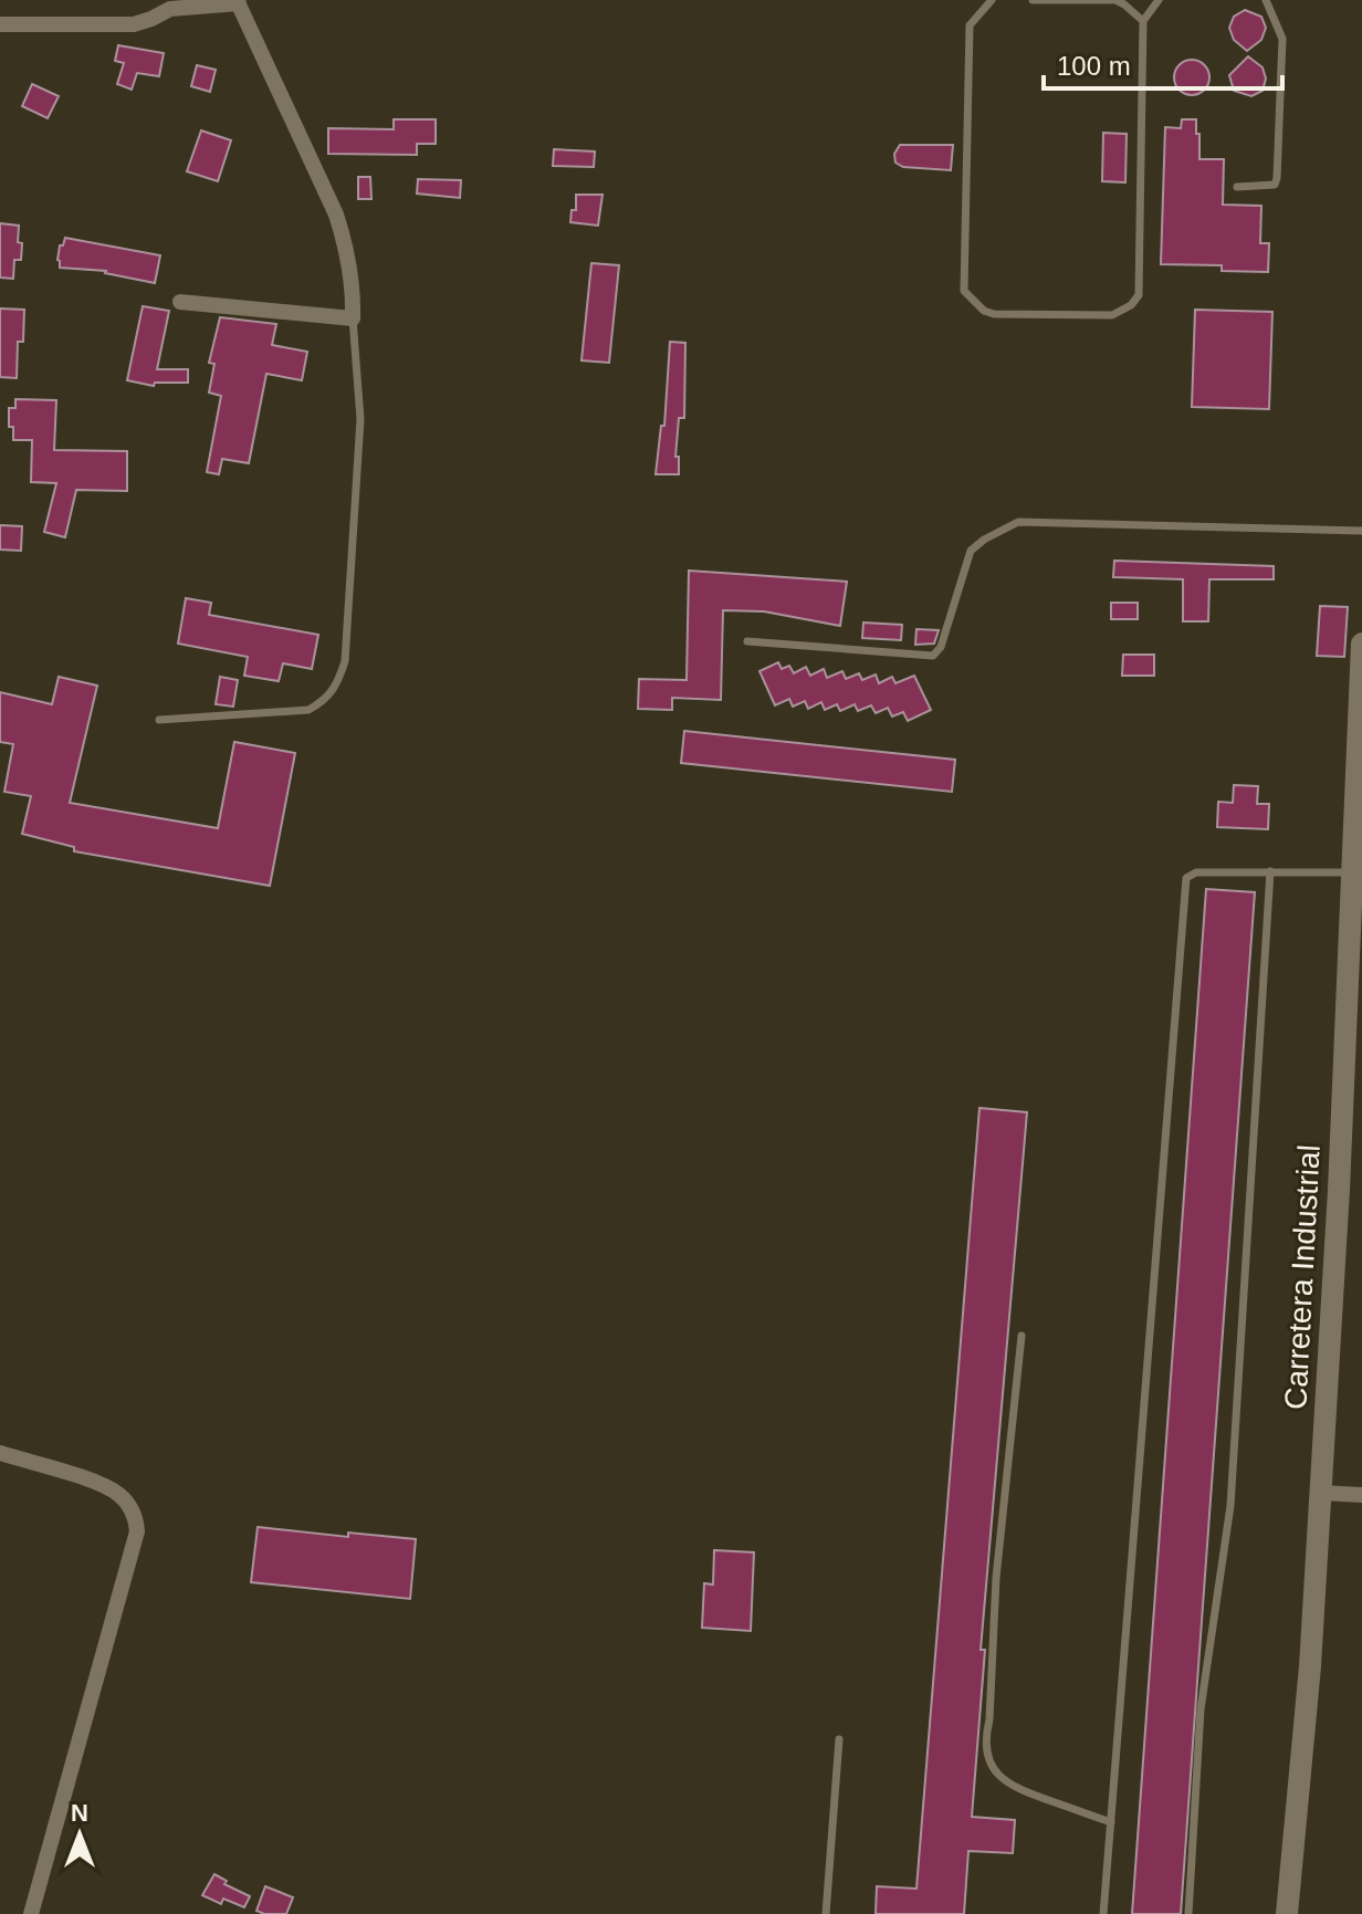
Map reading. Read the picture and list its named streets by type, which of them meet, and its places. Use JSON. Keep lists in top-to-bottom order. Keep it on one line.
{"streets":{"main road":["Carretera Industrial"]},"scale_bar":"100 m","north":"top"}
